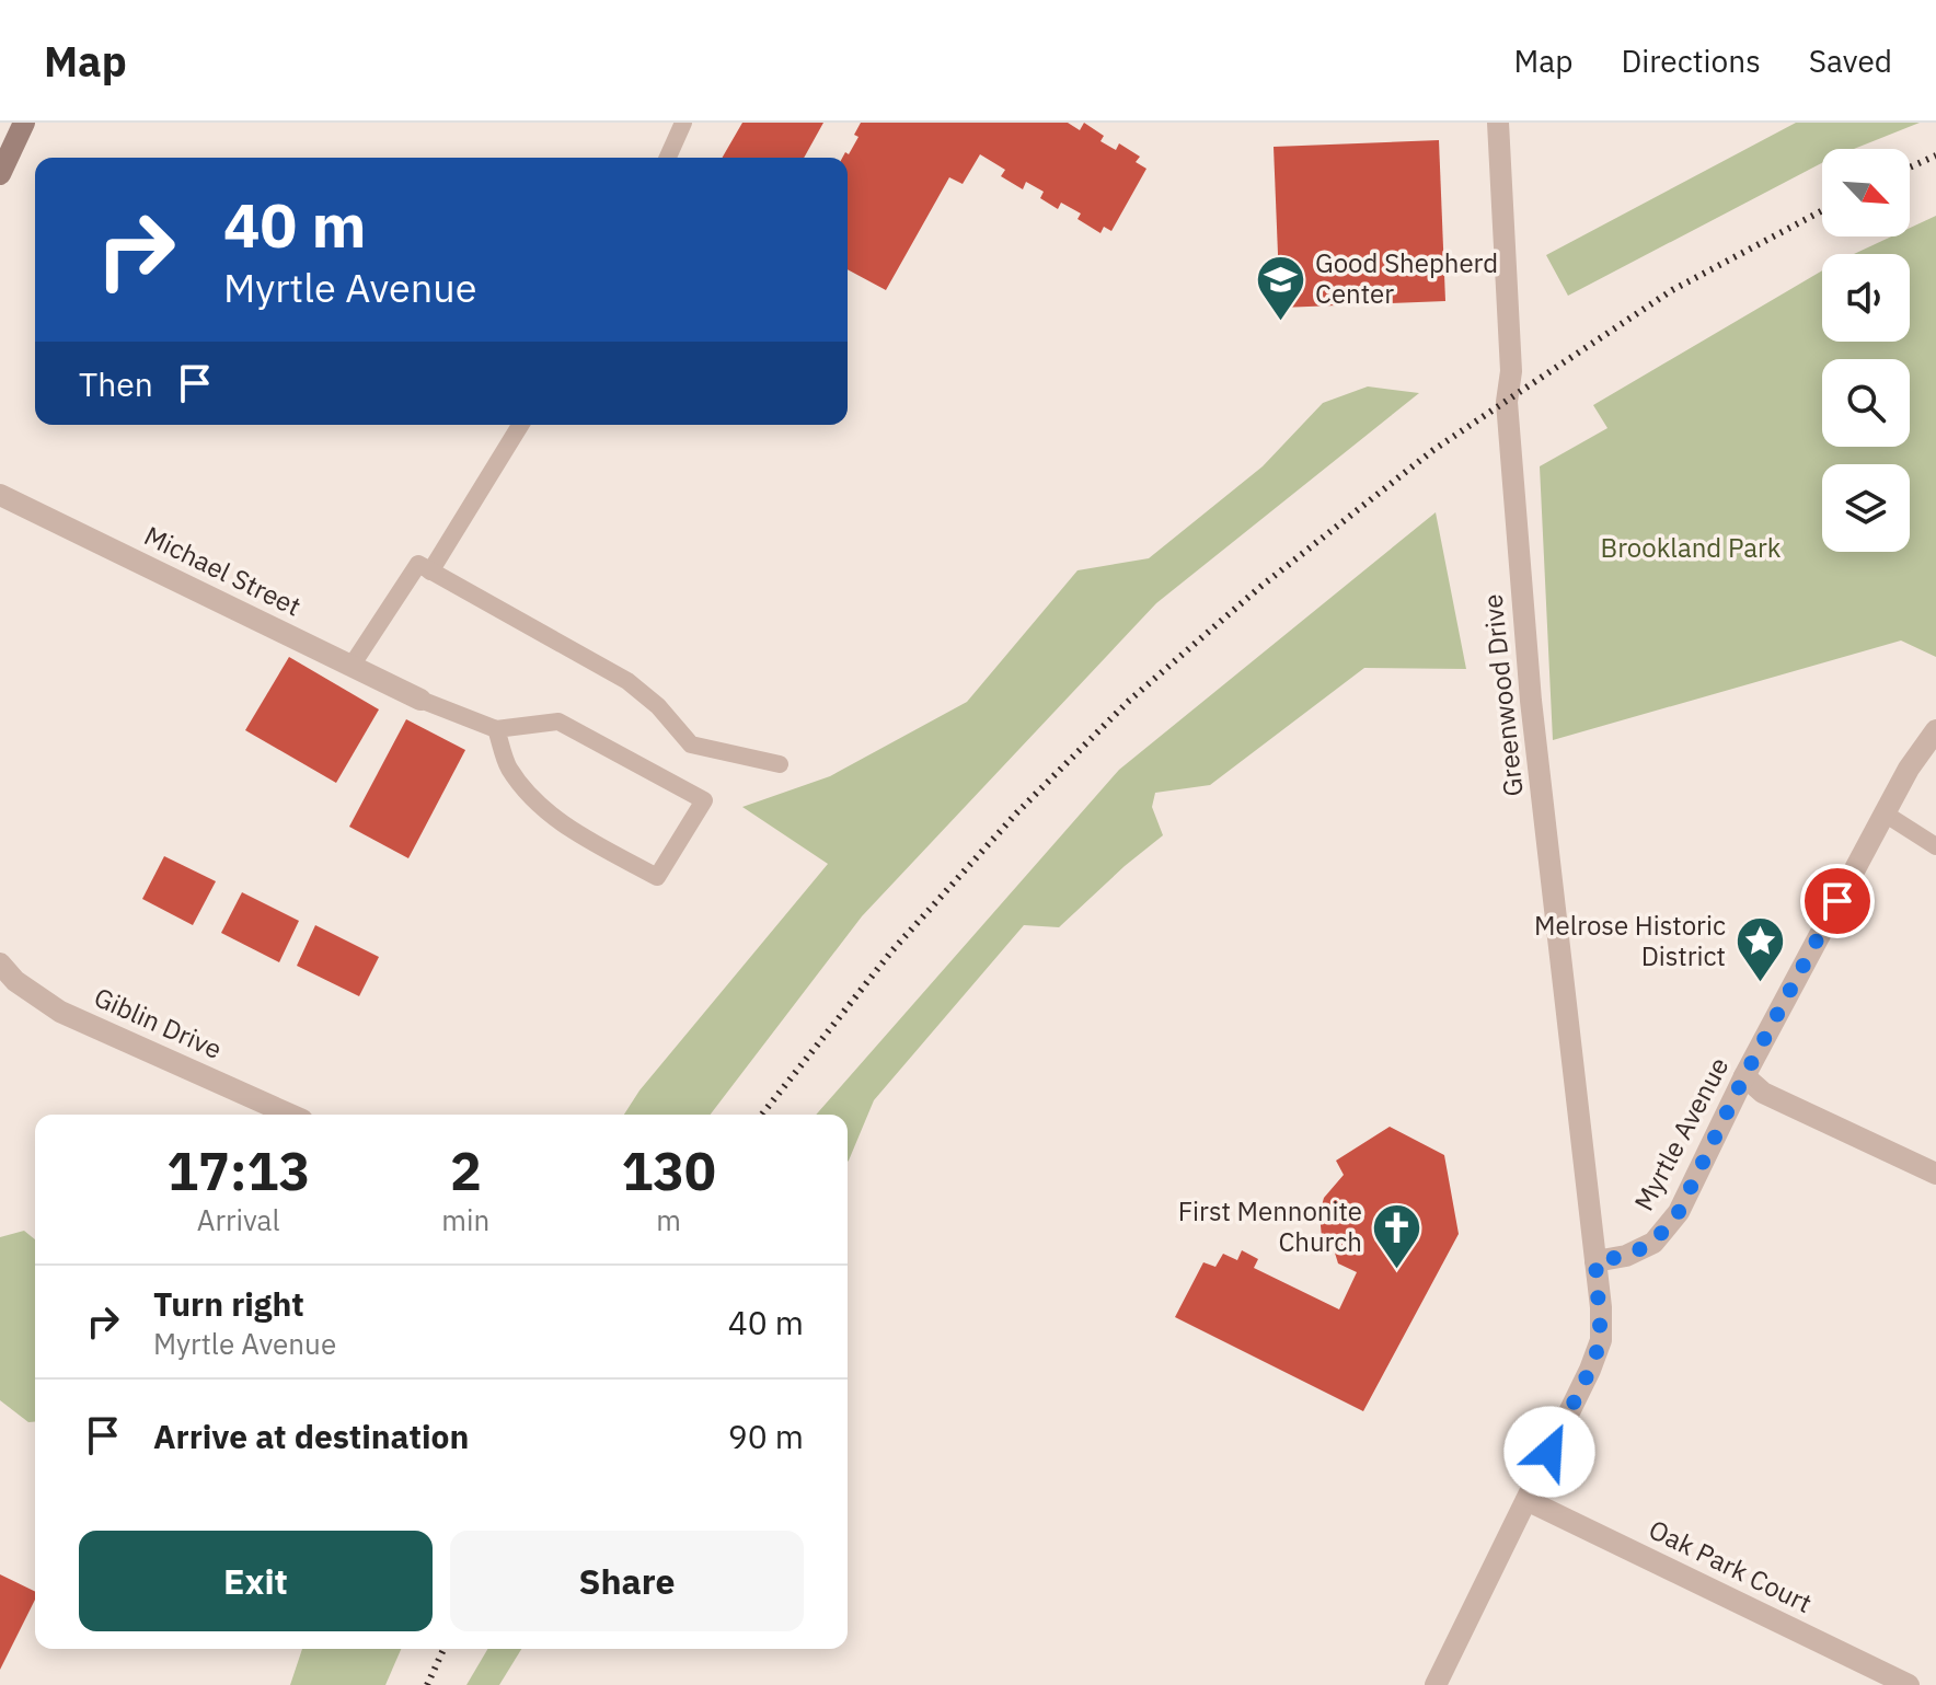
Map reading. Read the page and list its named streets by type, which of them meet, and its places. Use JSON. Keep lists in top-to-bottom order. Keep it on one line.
{"streets":{"street":["Michael Street","Greenwood Drive","Giblin Drive","Myrtle Avenue","Oak Park Court"]},"crossings":[["Greenwood Drive","Myrtle Avenue"]],"parks":["Brookland Park"],"places":{"school or university":["Good Shepherd Center"],"place":["Melrose Historic District"],"church":["First Mennonite Church"]},"north":"bottom right","page":{"header":"Map","nav":["Map","Directions","Saved"],"turn":["40 m","Myrtle Avenue"],"then":"Then","eta":["17:13","Arrival","2","min","130","m"],"list":[{"name":"Turn right","note":"Myrtle Avenue","value":"40 m"},{"name":"Arrive at destination","value":"90 m"}],"buttons":["Exit","Share"]}}
